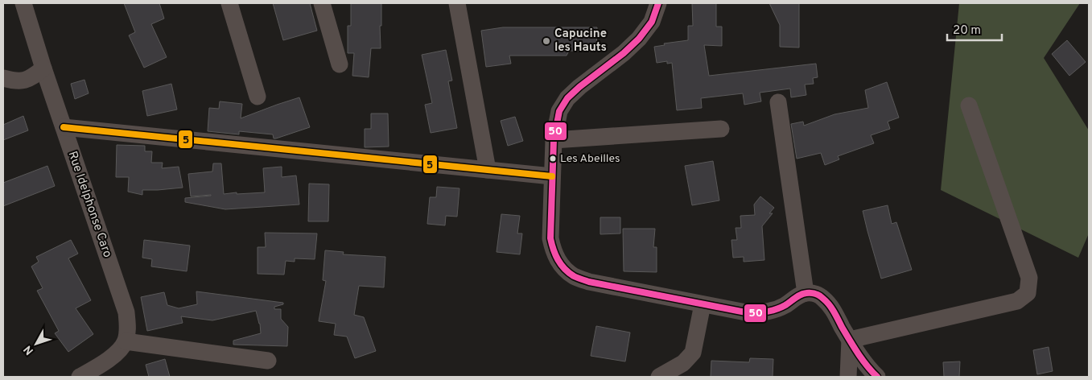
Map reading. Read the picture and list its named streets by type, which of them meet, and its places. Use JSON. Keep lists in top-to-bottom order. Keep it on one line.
{"streets":{"street":["Rue Idelphonse Caro"]},"places":["Capucine les Hauts","Les Abeilles"],"lines":["transit line 50","transit line 5"],"scale_bar":"20 m","north":"bottom left"}
